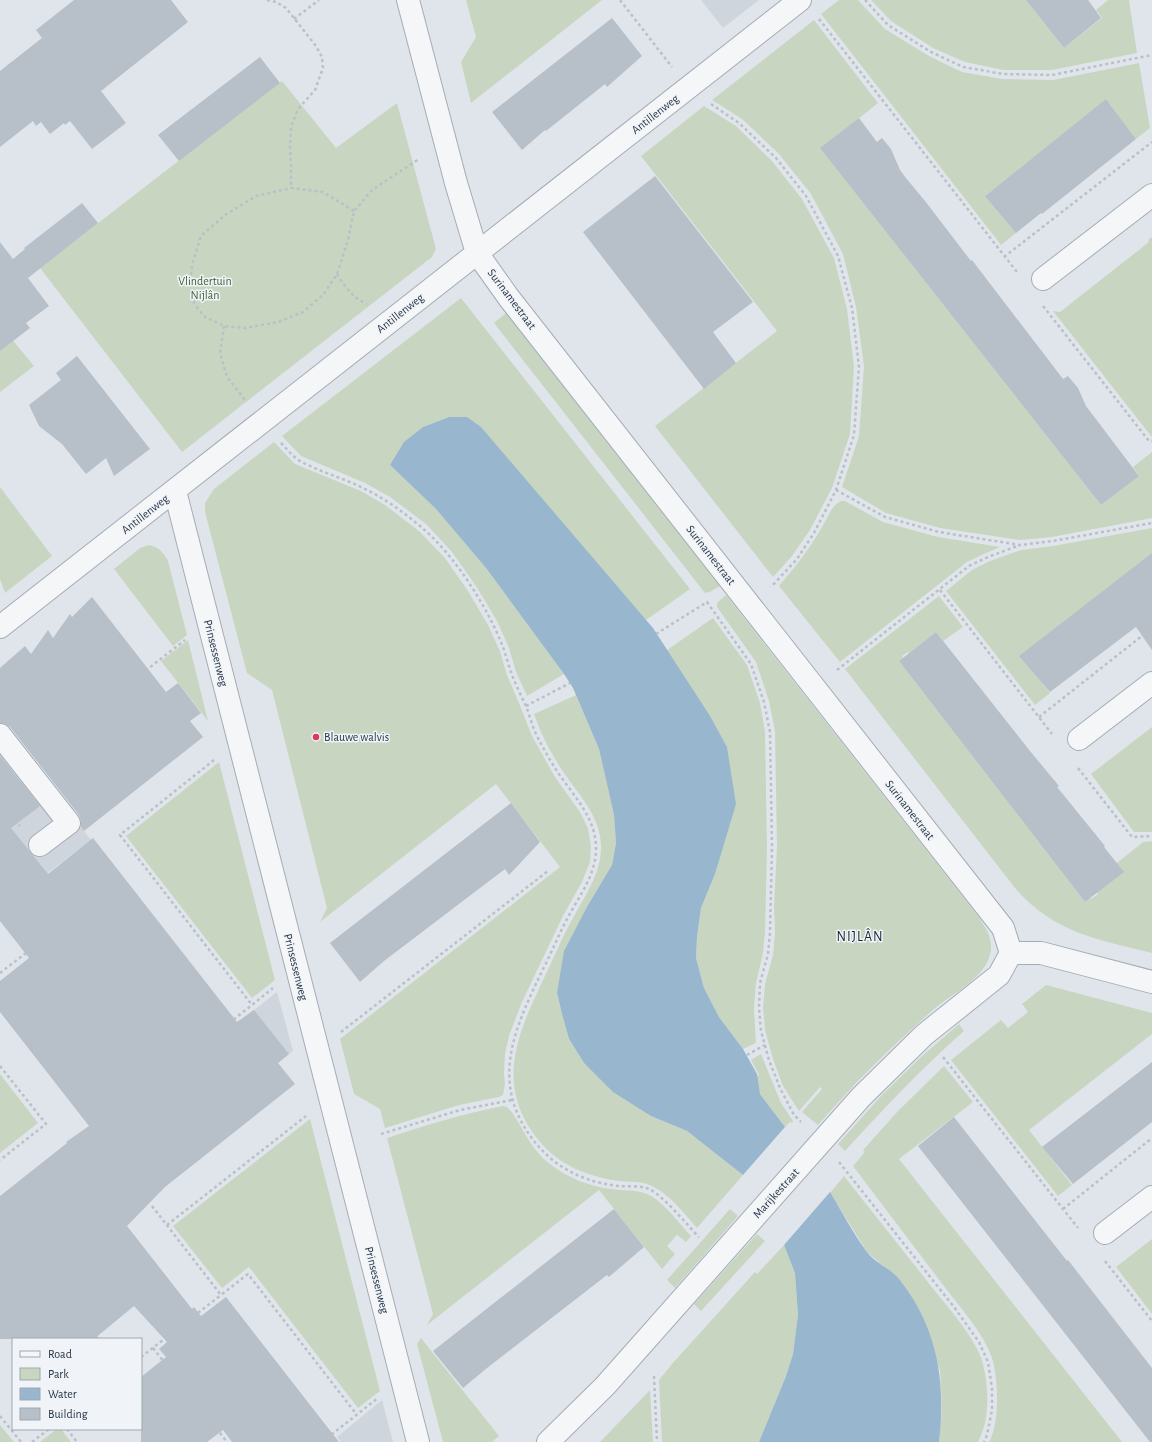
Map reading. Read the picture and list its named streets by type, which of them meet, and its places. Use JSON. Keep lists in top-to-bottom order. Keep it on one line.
{"streets":{"street":["Antillenweg","Surinamestraat","Prinsessenweg","Marijkestraat"]},"crossings":[["Antillenweg","Surinamestraat"],["Antillenweg","Prinsessenweg"],["Surinamestraat","Marijkestraat"]],"districts":["NIJLÂN"],"parks":["Vlindertuin Nijlân"],"places":["Blauwe walvis"],"legend":["Road","Park","Water","Building"]}
